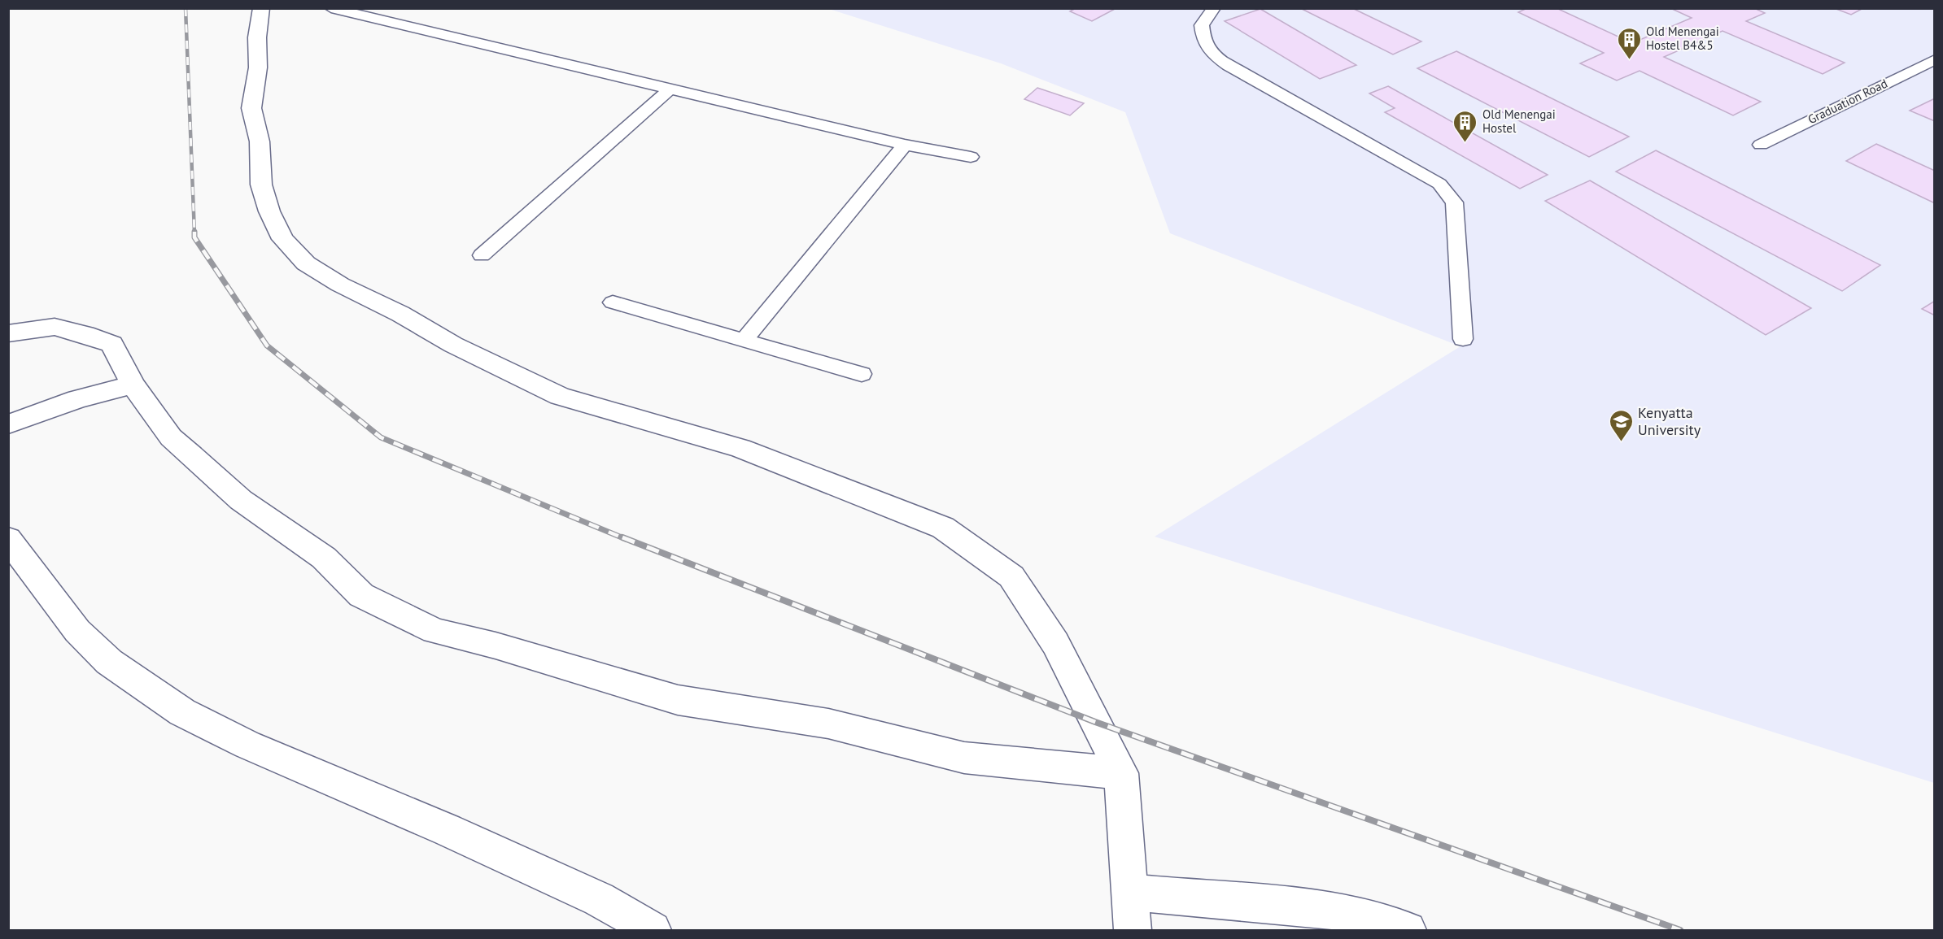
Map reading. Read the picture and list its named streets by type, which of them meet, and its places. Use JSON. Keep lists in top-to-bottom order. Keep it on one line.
{"streets":{"lane":["Graduation Road"]},"places":{"building":["Old Menengai Hostel B4&5","Old Menengai Hostel"],"school or university":["Kenyatta University"]}}
